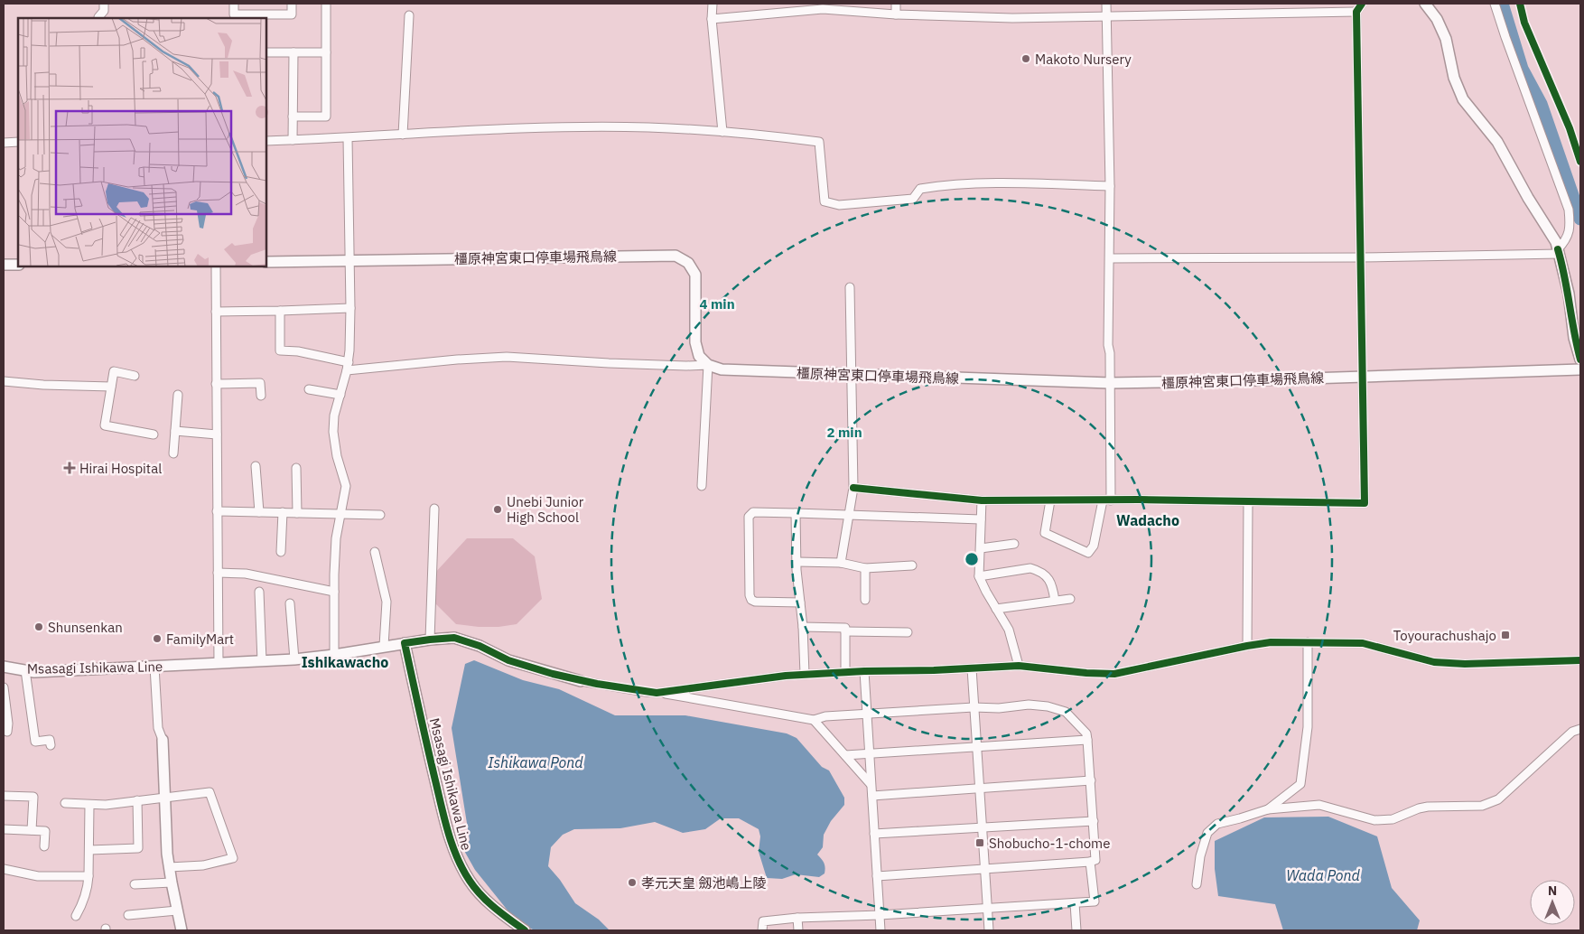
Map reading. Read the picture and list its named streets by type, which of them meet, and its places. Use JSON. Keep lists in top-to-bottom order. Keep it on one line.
{"streets":{"main road":["橿原神宮東口停車場飛鳥線","Msasagi Ishikawa Line"]},"districts":["Wadacho","Ishikawacho"],"water":["Ishikawa Pond","Wada Pond"],"places":{"other":["Makoto Nursery","Unebi Junior High School","Shunsenkan","FamilyMart","孝元天皇 劔池嶋上陵"],"health":["Hirai Hospital"],"transit":["Toyourachushajo","Shobucho-1-chome"]},"north":"top","rings":["4 min","2 min"]}
